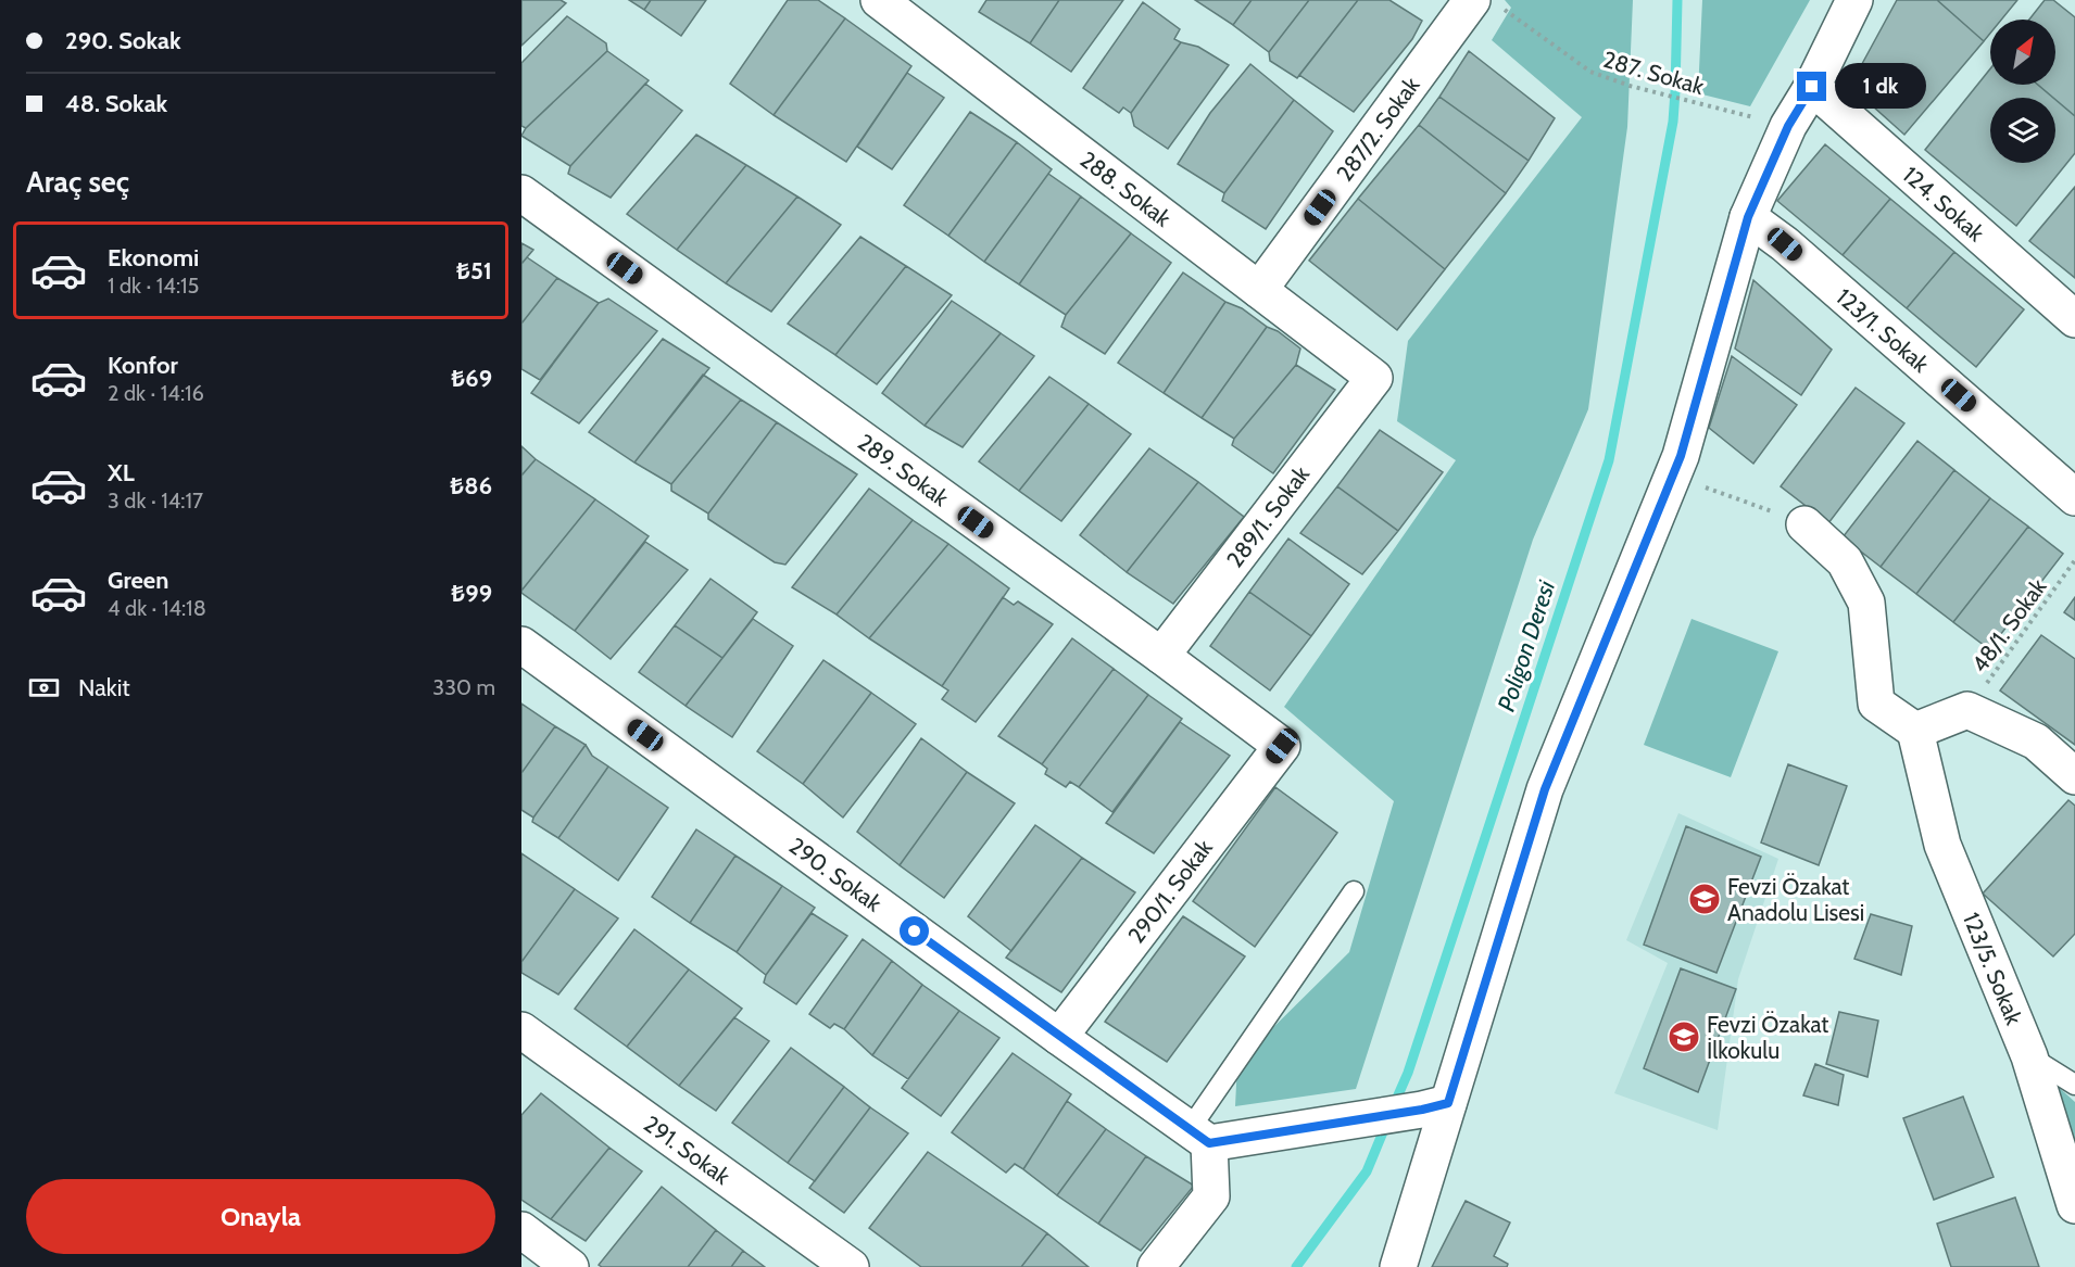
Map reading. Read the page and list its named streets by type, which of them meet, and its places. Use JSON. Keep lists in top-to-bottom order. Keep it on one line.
{"streets":{"street":["287/2. Sokak","288. Sokak","124. Sokak","123/1. Sokak","289. Sokak","289/1. Sokak","290. Sokak","290/1. Sokak","123/5. Sokak","291. Sokak"],"path":["287. Sokak","48/1. Sokak"]},"crossings":[["287. Sokak","287/2. Sokak"],["287/2. Sokak","288. Sokak"],["288. Sokak","289/1. Sokak"],["289. Sokak","289/1. Sokak"],["289. Sokak","290/1. Sokak"],["290. Sokak","290/1. Sokak"]],"water":["Poligon Deresi"],"places":{"school or university":["Fevzi Özakat Anadolu Lisesi","Fevzi Özakat İlkokulu"]},"north":"top right","page":{"banner":["290. Sokak","48. Sokak"],"bubble":"1 dk","heading":"Araç seç","list":[{"name":"Ekonomi","note":"1 dk · 14:15","value":"₺51"},{"name":"Konfor","note":"2 dk · 14:16","value":"₺69"},{"name":"XL","note":"3 dk · 14:17","value":"₺86"},{"name":"Green","note":"4 dk · 14:18","value":"₺99"}],"pay":["Nakit","330 m"],"buttons":"Onayla"}}
